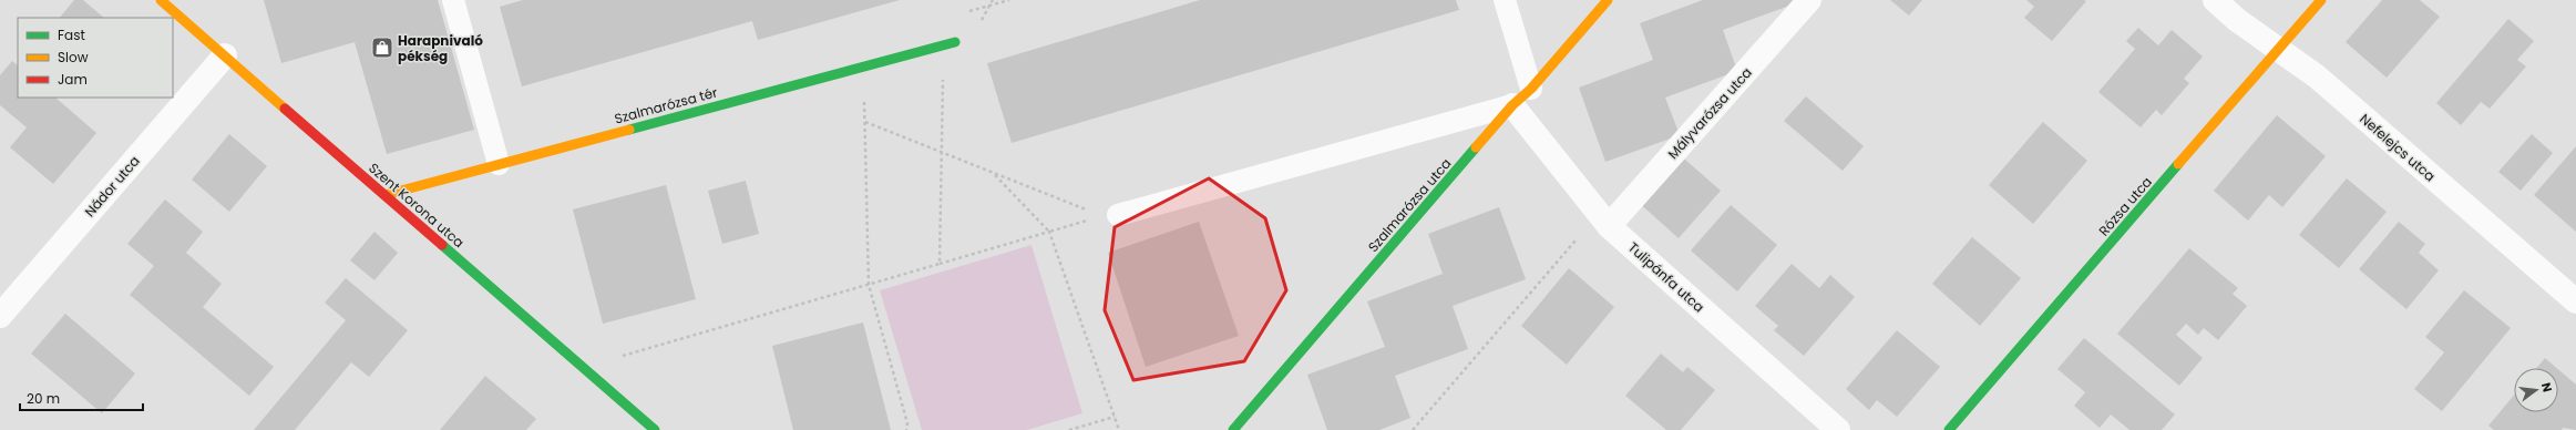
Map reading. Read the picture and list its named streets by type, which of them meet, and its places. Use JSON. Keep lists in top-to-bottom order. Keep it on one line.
{"streets":{"street":["Szalmarózsa tér","Mályvarózsa utca","Nefelejcs utca","Nádor utca","Szent Korona utca","Szalmarózsa utca","Rózsa utca","Tulipánfa utca"]},"crossings":[["Szalmarózsa tér","Szent Korona utca"],["Mályvarózsa utca","Tulipánfa utca"],["Nefelejcs utca","Rózsa utca"],["Nádor utca","Szent Korona utca"],["Szalmarózsa utca","Tulipánfa utca"]],"places":{"shop":["Harapnivaló pékség"]},"legend":["Fast","Slow","Jam"],"scale_bar":"20 m","north":"right"}
